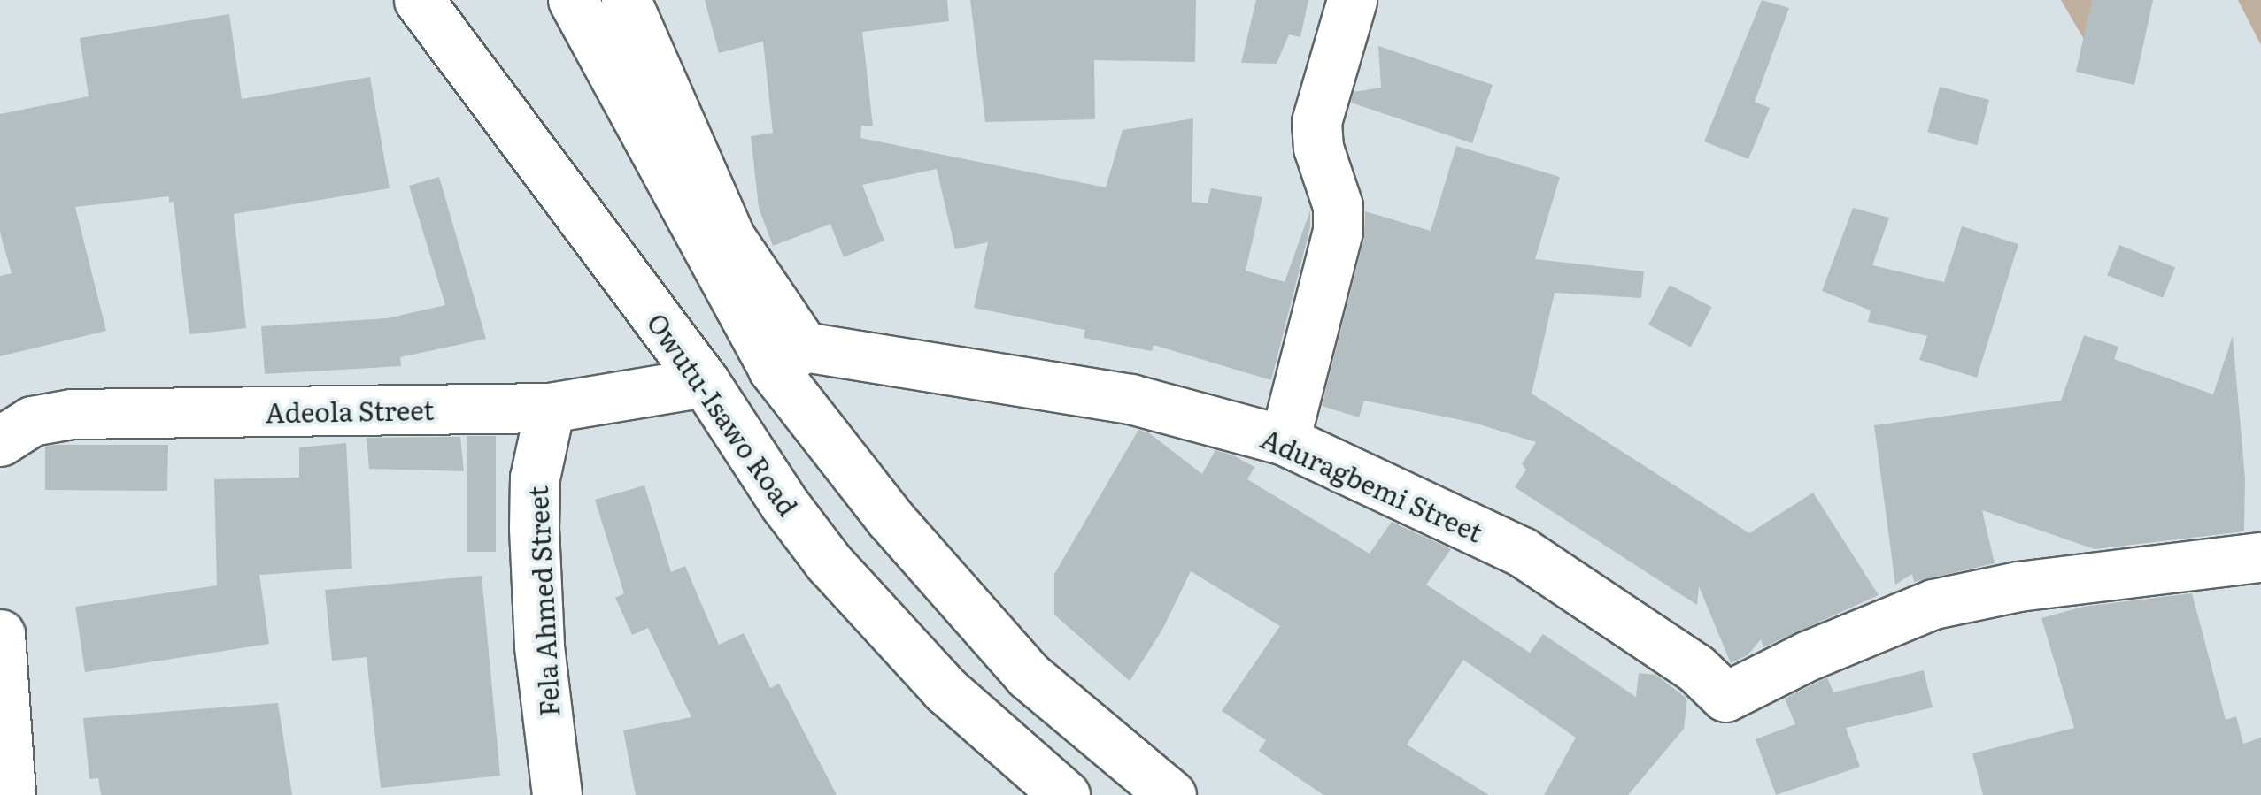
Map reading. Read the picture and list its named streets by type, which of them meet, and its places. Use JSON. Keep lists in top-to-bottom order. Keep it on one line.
{"streets":{"street":["Adeola Street","Owutu-Isawo Road","Aduragbemi Street","Fela Ahmed Street"]},"crossings":[["Adeola Street","Owutu-Isawo Road"],["Adeola Street","Fela Ahmed Street"]]}
